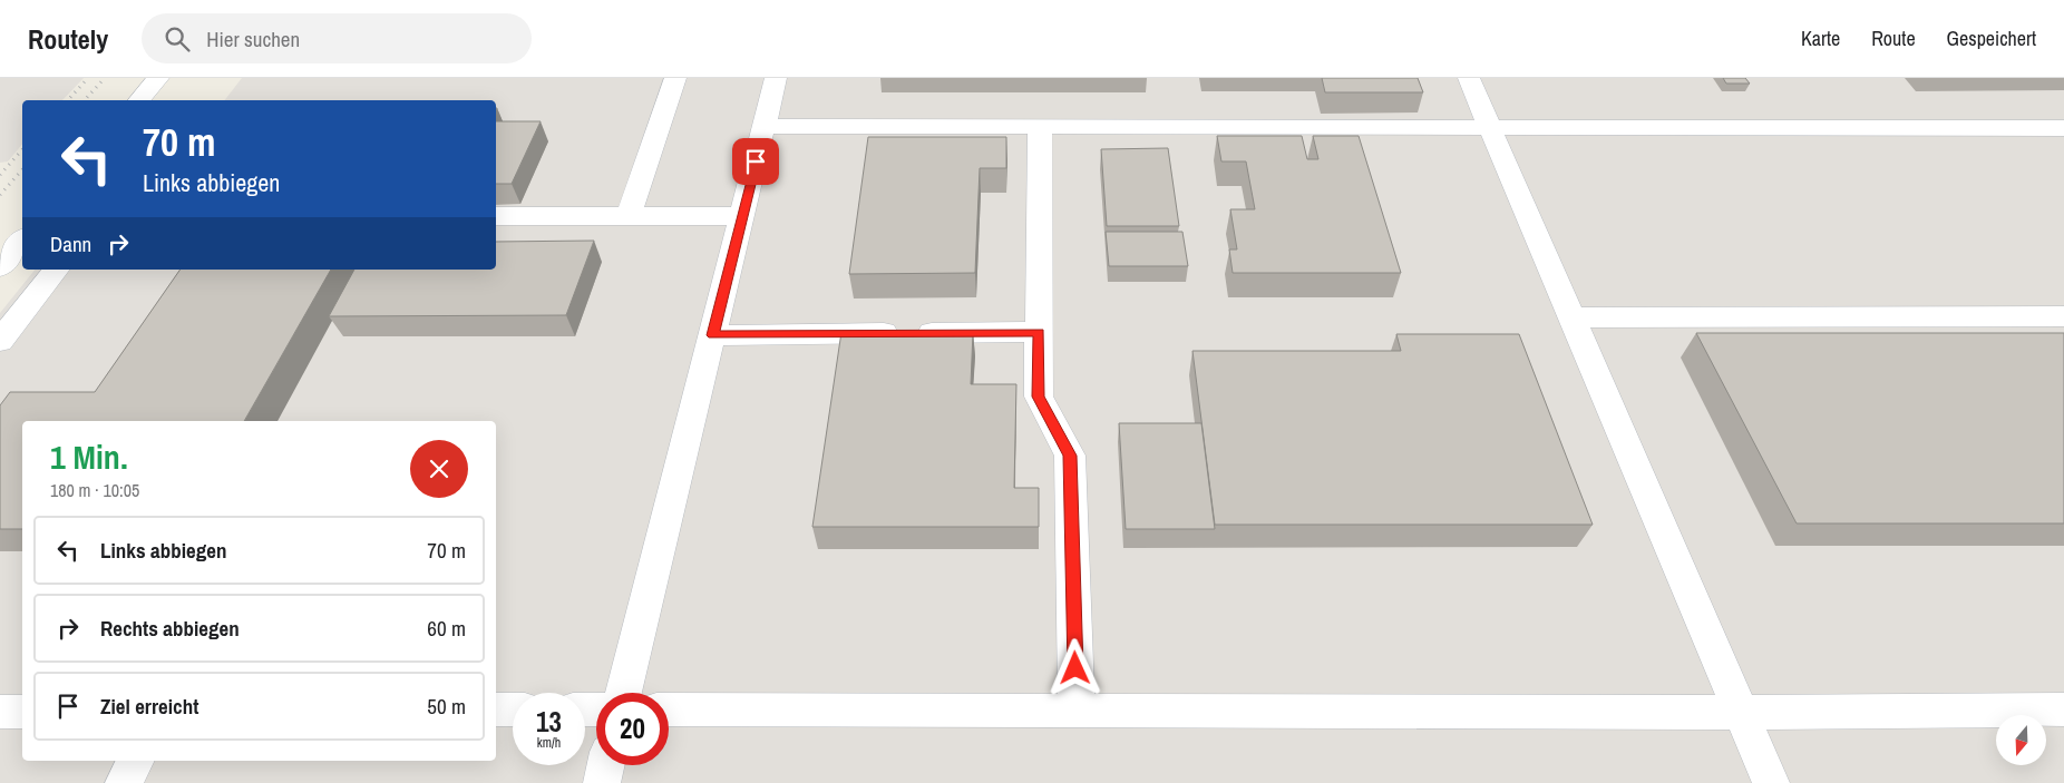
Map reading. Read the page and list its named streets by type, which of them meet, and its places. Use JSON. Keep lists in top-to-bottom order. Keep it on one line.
{"north":"bottom","page":{"header":"Routely","search":"Hier suchen","nav":["Karte","Route","Gespeichert"],"turn":["70 m","Links abbiegen"],"then":"Dann","heading":["1 Min.","180 m · 10:05"],"list":[{"name":"Links abbiegen","value":"70 m"},{"name":"Rechts abbiegen","value":"60 m"},{"name":"Ziel erreicht","value":"50 m"}],"speed":"13 km/h","limit":"20"}}
